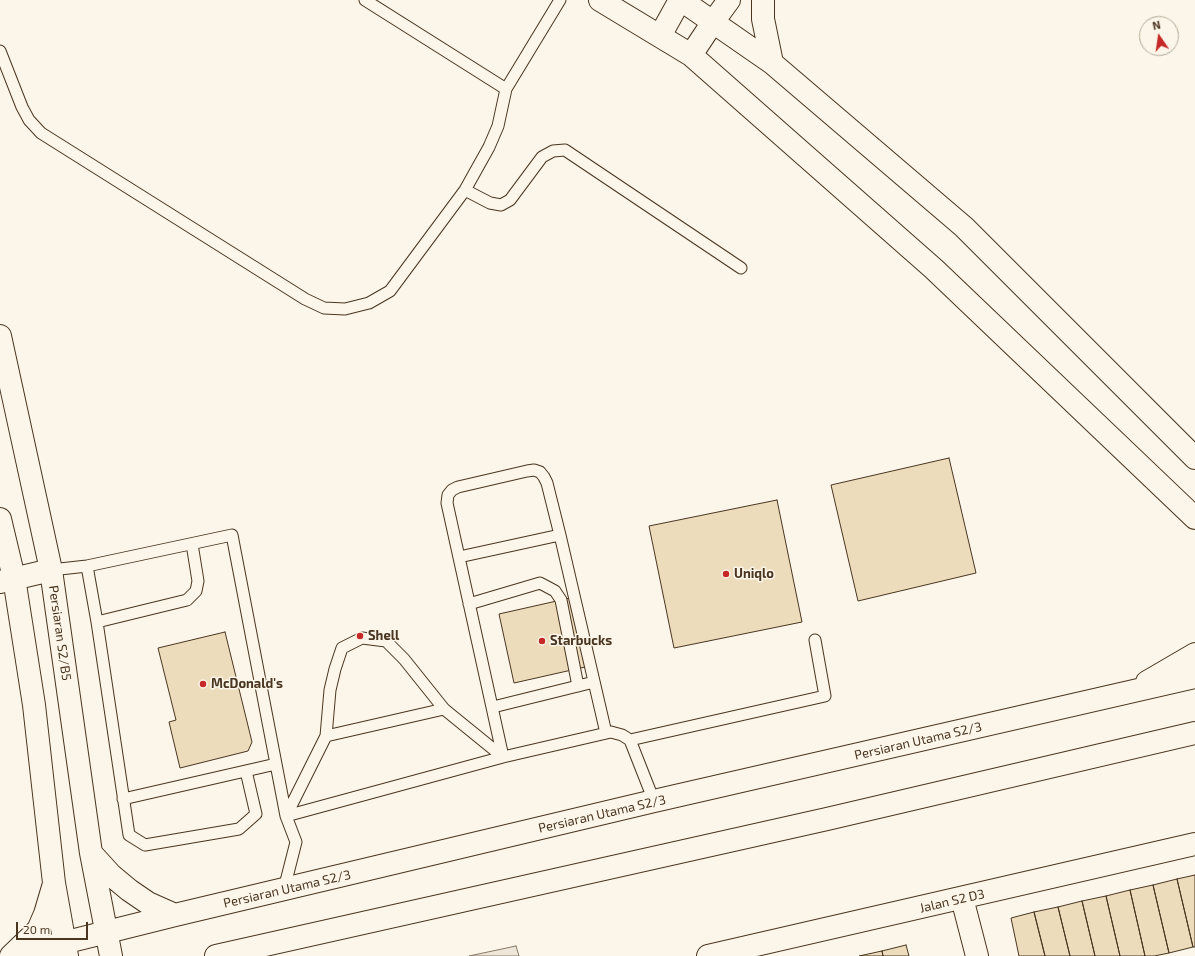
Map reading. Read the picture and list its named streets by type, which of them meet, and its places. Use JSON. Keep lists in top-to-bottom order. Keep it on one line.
{"streets":{"main road":["Persiaran S2/B5","Persiaran Utama S2/3","Jalan S2 D3"]},"crossings":[["Persiaran S2/B5","Persiaran Utama S2/3"]],"places":["Uniqlo","Shell","Starbucks","McDonald's"],"scale_bar":"20 m","north":"top"}
